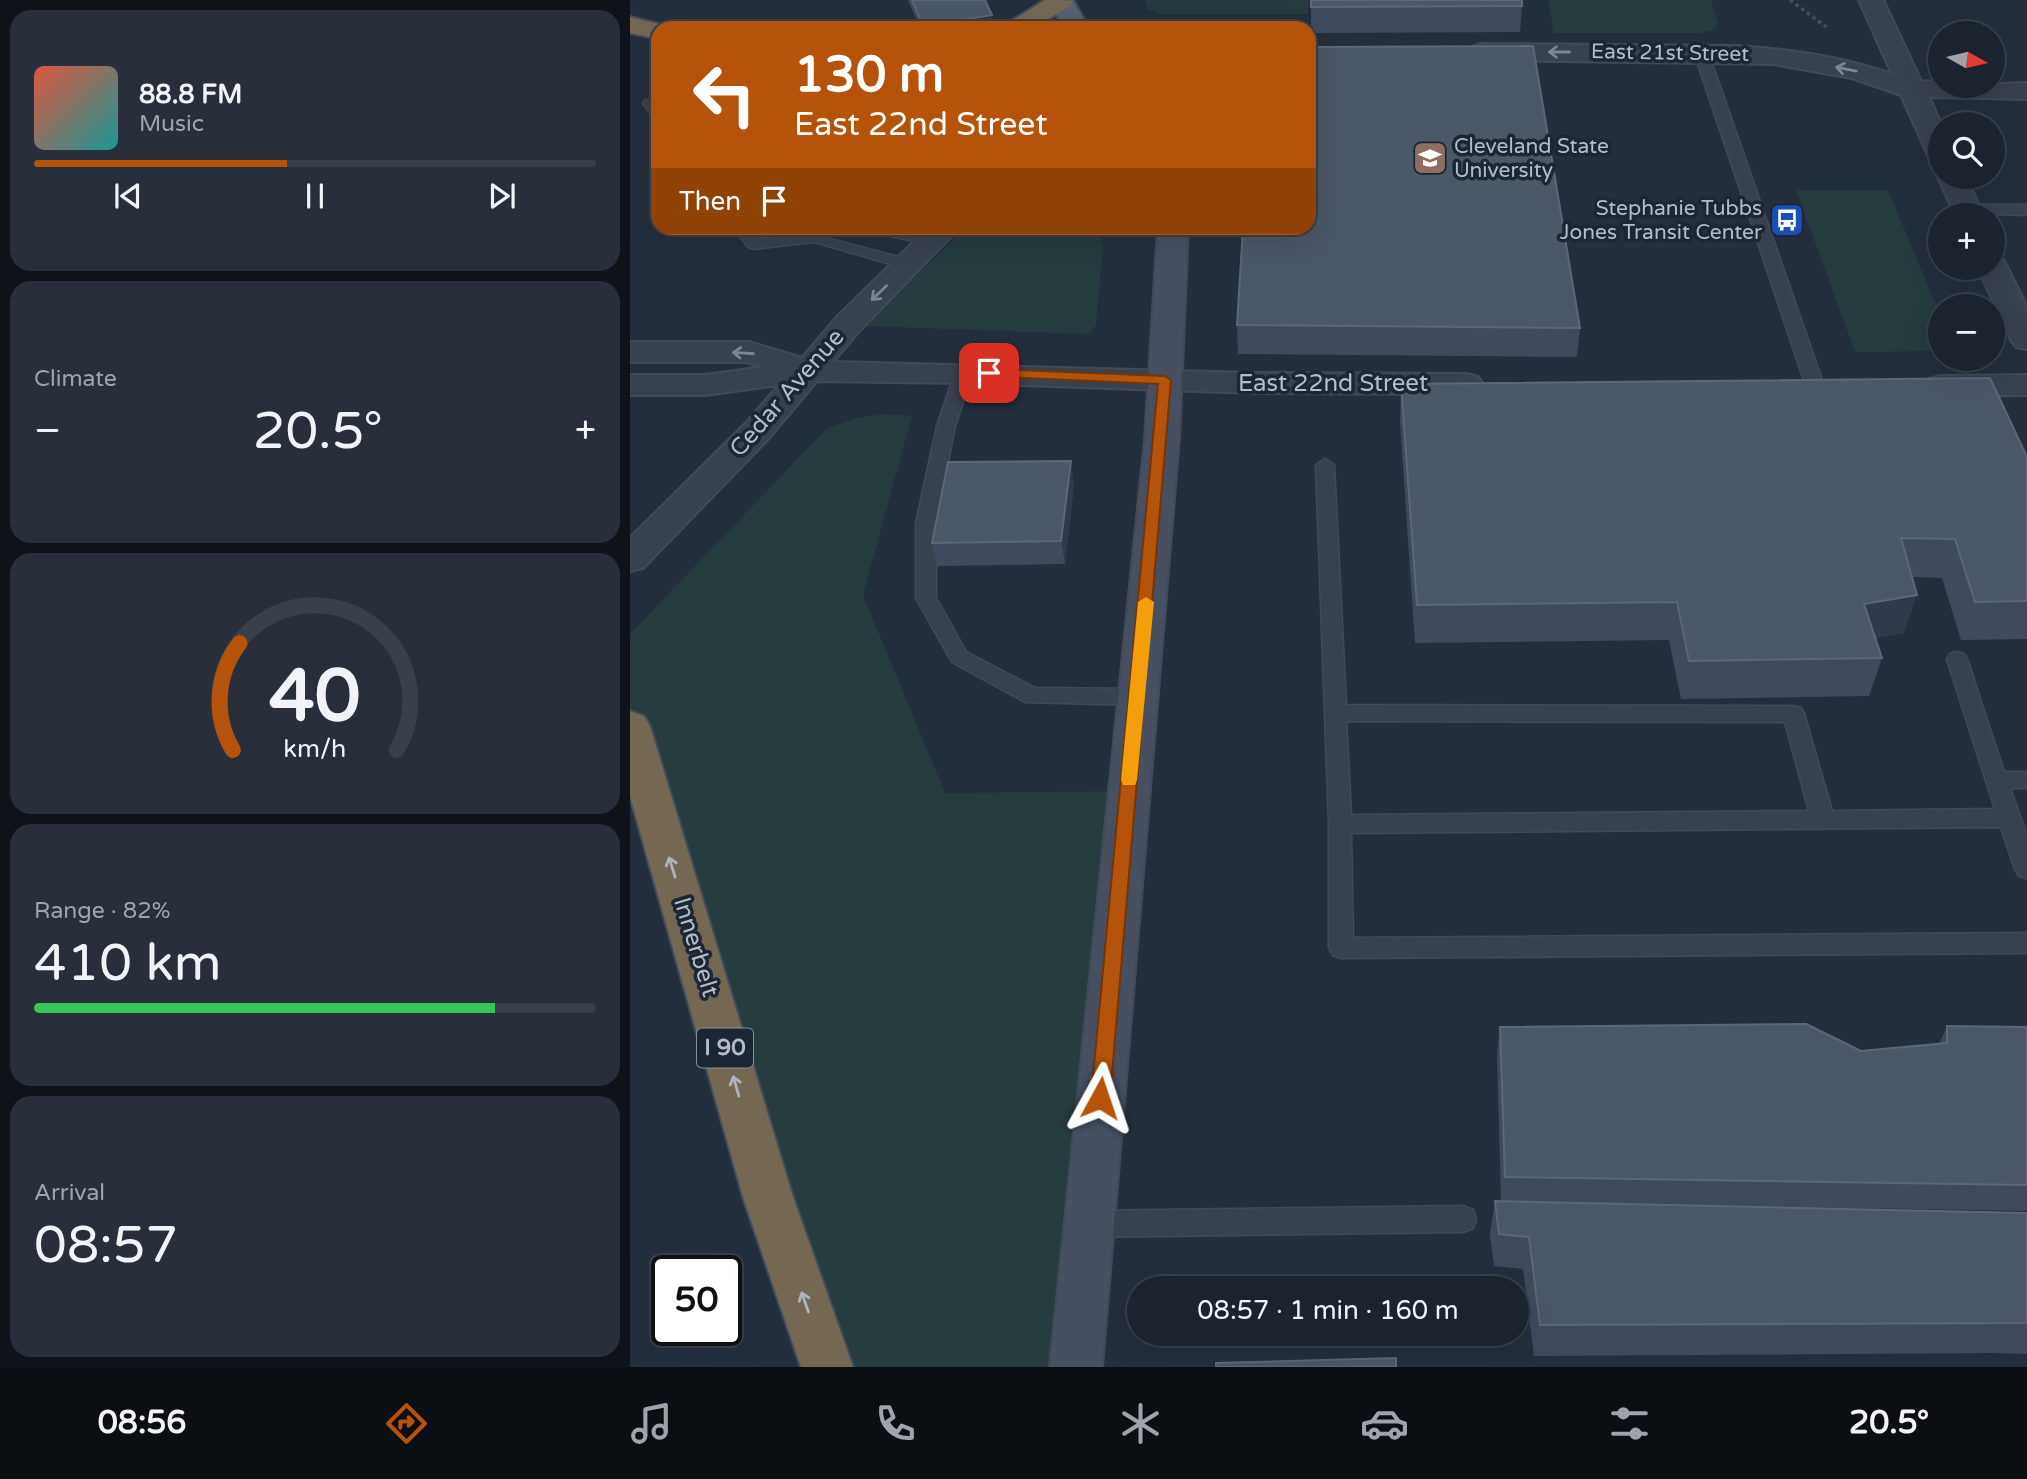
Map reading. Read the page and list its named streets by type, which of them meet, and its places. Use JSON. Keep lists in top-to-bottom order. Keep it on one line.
{"streets":{"highway":["Innerbelt","I 90"],"street":["East 21st Street","East 22nd Street","Cedar Avenue"]},"crossings":[["East 22nd Street","Cedar Avenue"]],"one_way":["East 21st Street","Innerbelt"],"places":{"school or university":["Cleveland State University"],"bus stop":["Stephanie Tubbs Jones Transit Center"]},"north":"right","page":{"map_buttons":["+","−"],"turn":["130 m","East 22nd Street"],"song":["88.8 FM","Music"],"then":"Then","tile":["Climate",["Range · 82%","410 km"],["Arrival","08:57"]],"heat":["−","20.5°","+"],"limit":"50","trip":"08:57 · 1 min · 160 m","tabs":["08:56","20.5°"],"gauge":["40","km/h"]}}
